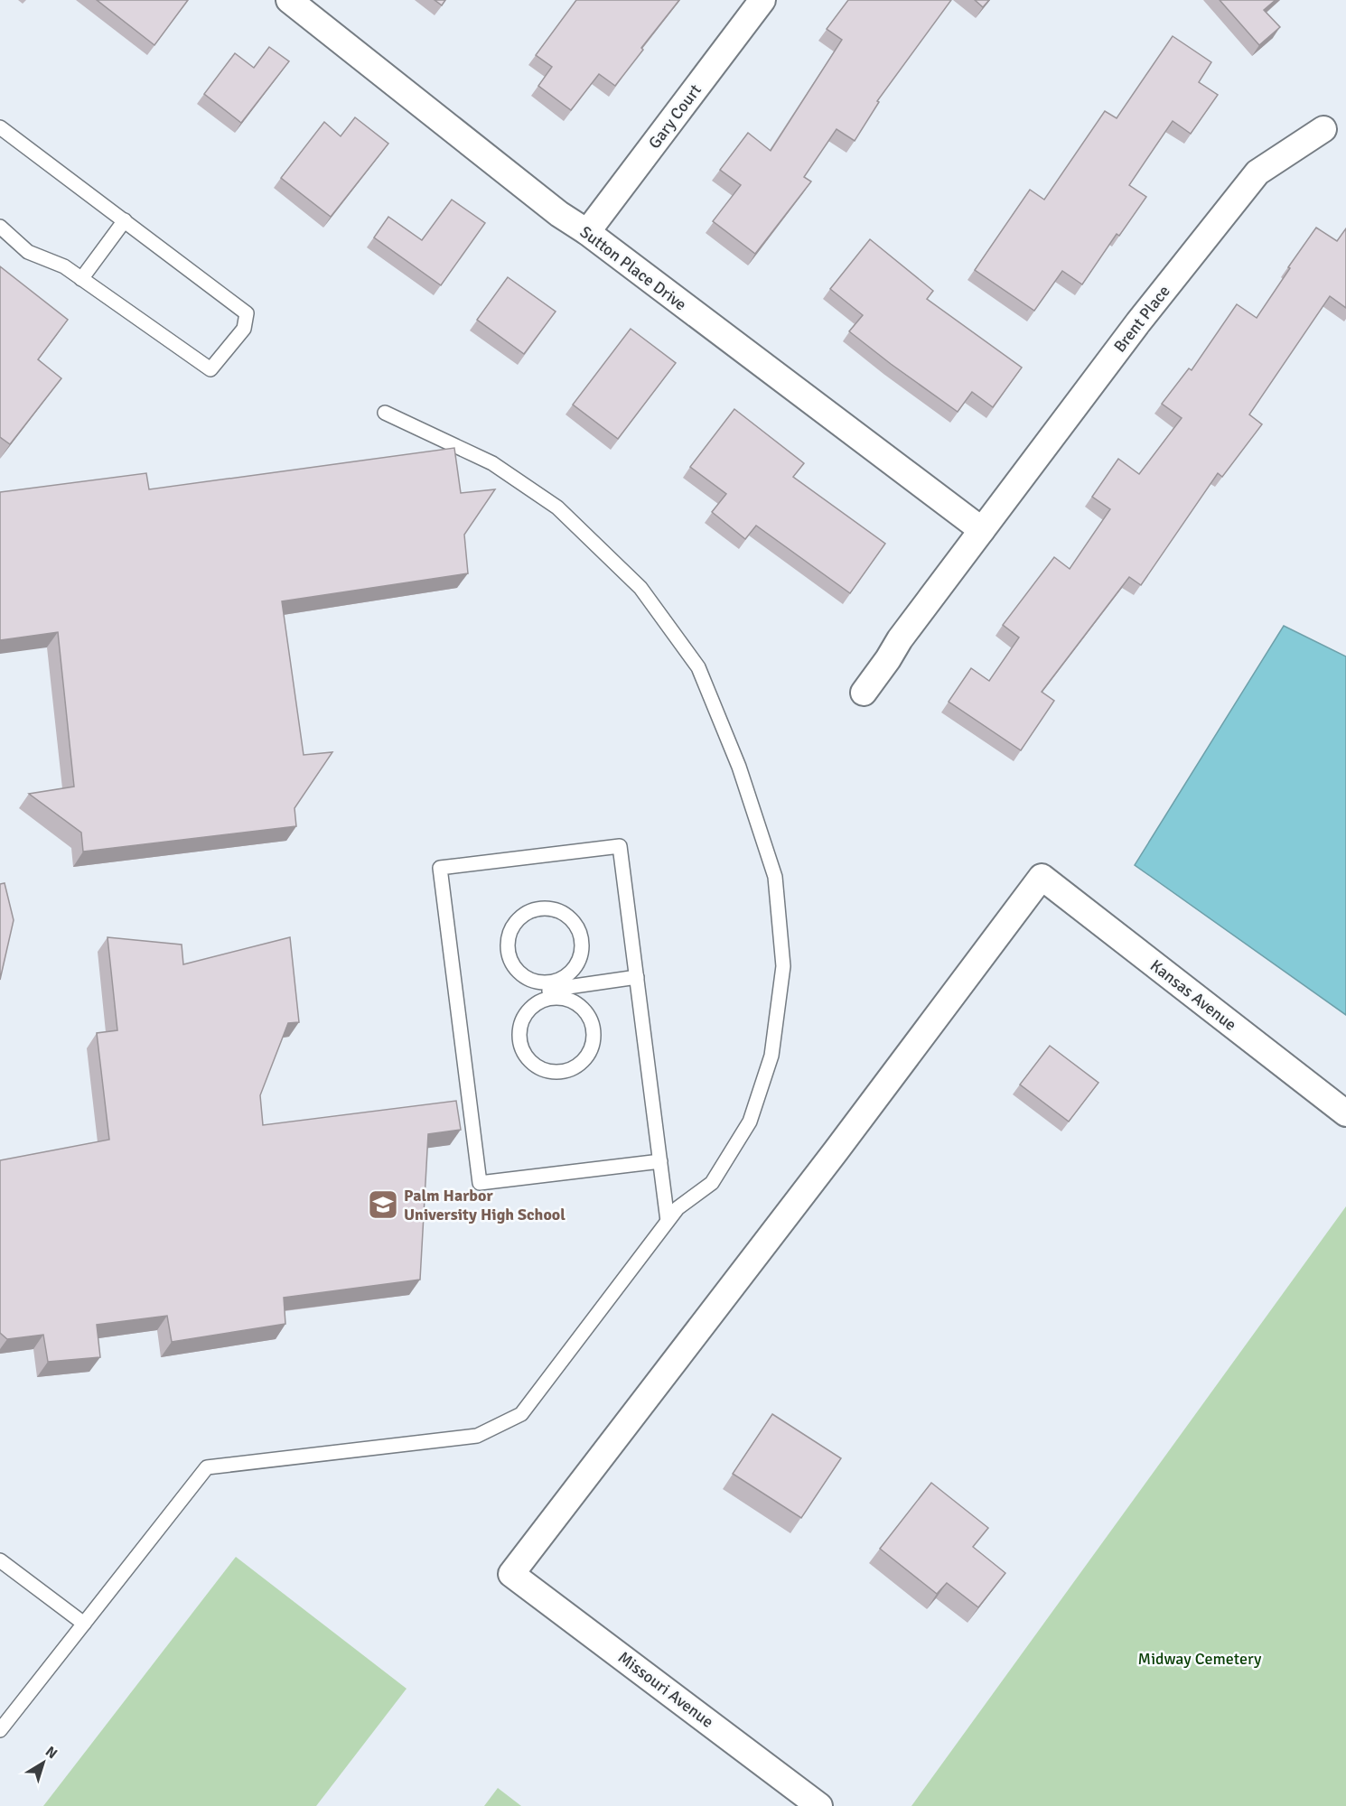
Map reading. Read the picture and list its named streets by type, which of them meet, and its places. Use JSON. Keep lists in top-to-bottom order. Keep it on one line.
{"streets":{"street":["Gary Court","Sutton Place Drive","Brent Place","Kansas Avenue","Missouri Avenue"]},"crossings":[["Gary Court","Sutton Place Drive"],["Sutton Place Drive","Brent Place"],["Kansas Avenue","Missouri Avenue"]],"parks":["Midway Cemetery"],"places":{"school or university":["Palm Harbor University High School"]},"north":"top right"}
